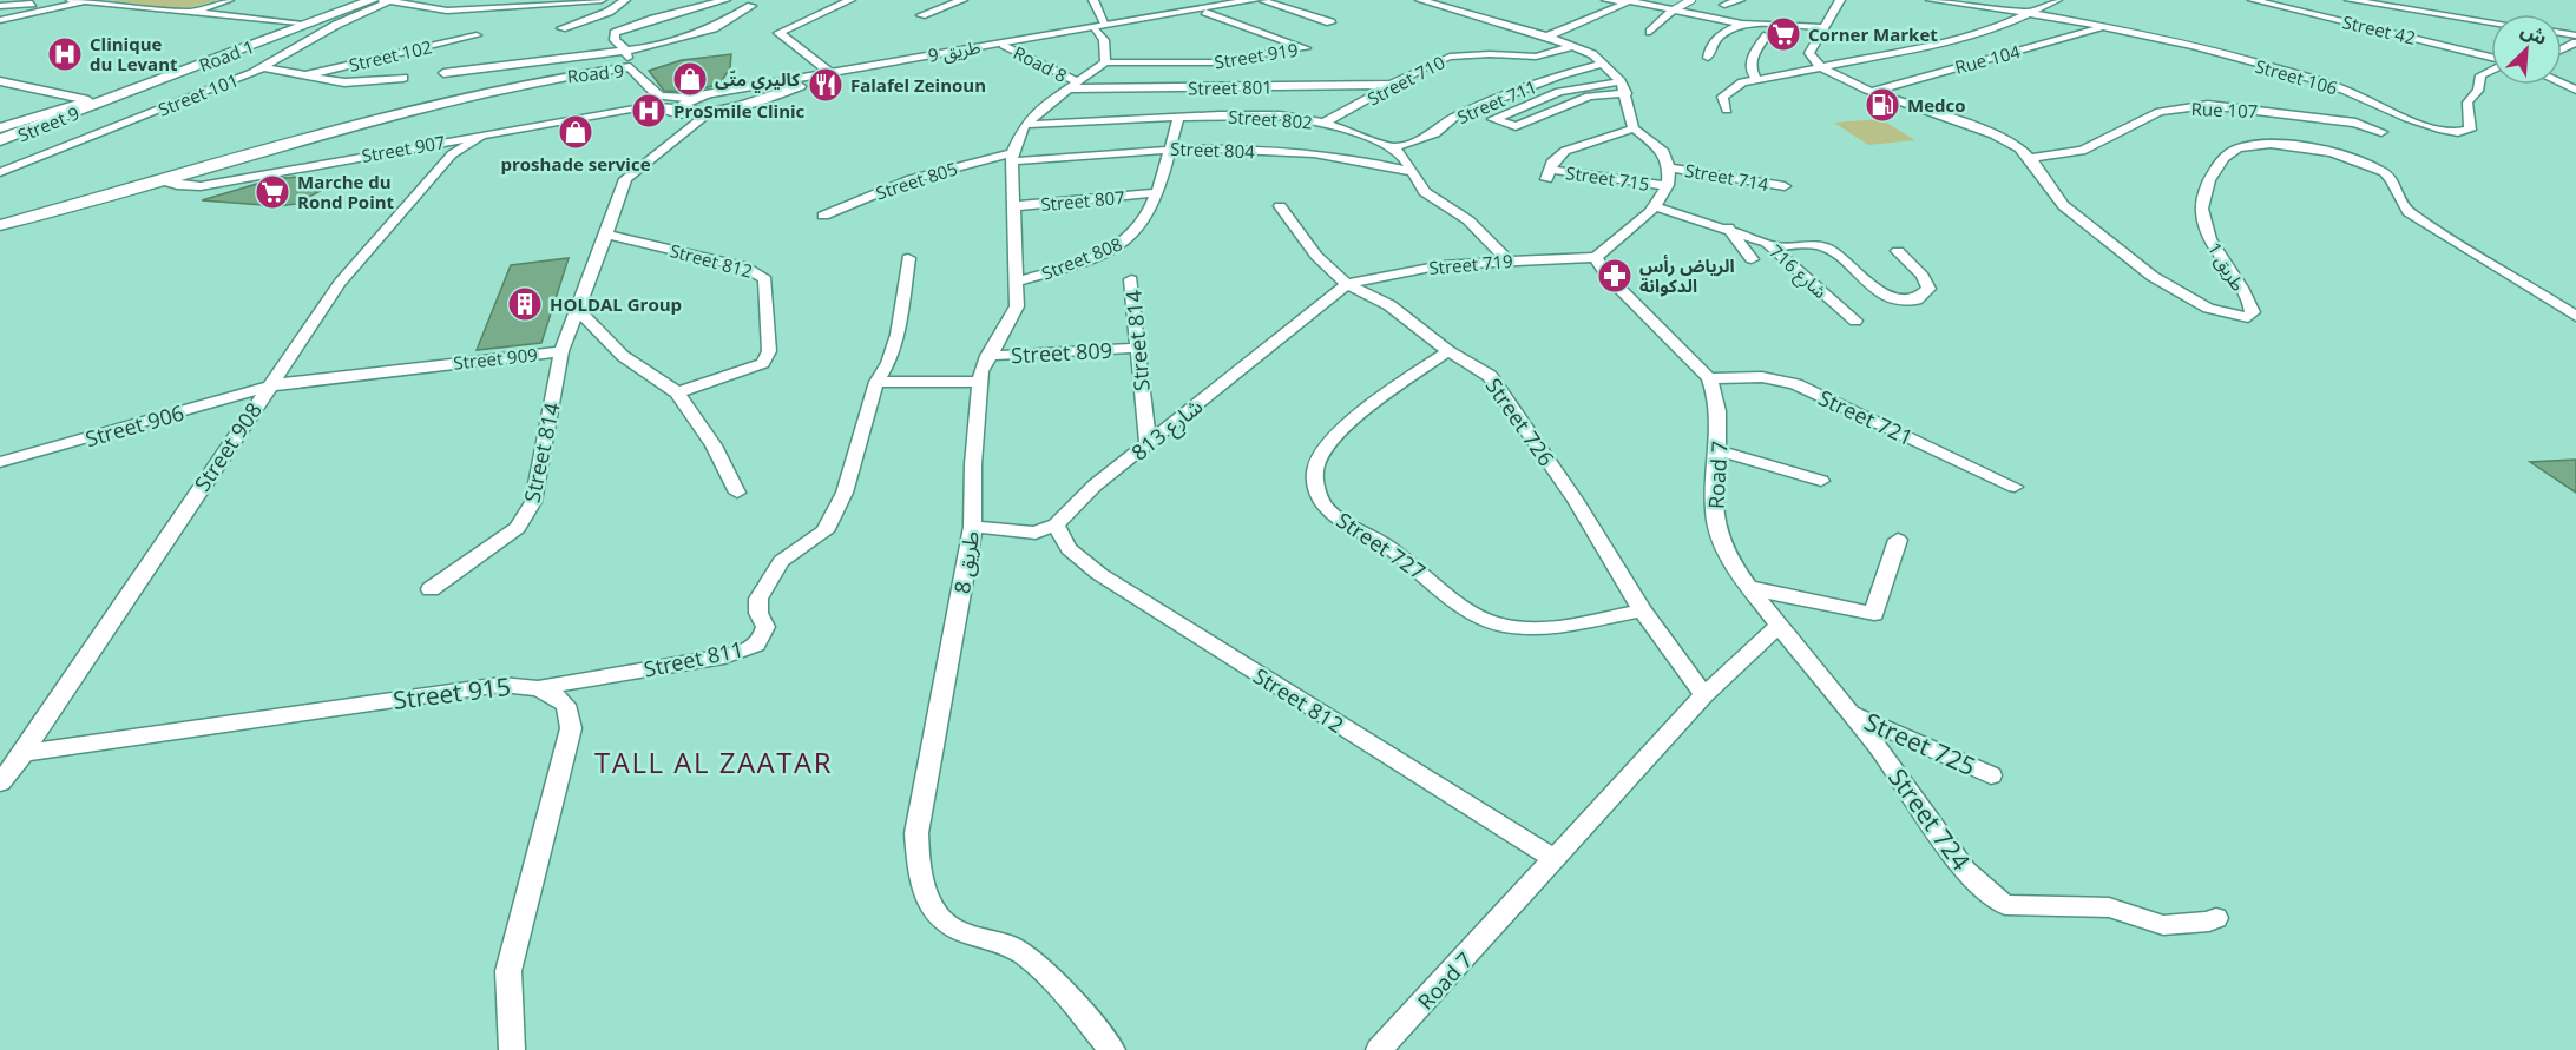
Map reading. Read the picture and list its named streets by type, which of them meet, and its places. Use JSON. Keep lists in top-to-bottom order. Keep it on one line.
{"streets":{"main road":["Road 1","Street 9"],"street":["Street 42","9 طريق","Street 102","Street 919","Rue 104","Road 8","Road 9","Street 106","Street 710","Street 801","Street 101","Street 711","Rue 107","Street 802","Street 907","Street 804","Street 714","Street 715","Street 805","Street 807","Street 808","Street 812","Street 719","طريق 1","شارع 716","Street 814","Street 809","Street 909","Street 721","Street 726","Street 906","شارع 813","Street 908","Road 7","Street 727","طريق 8","Street 811","Street 915","Street 725","Street 724"]},"crossings":[["9 طريق","Road 9"],["9 طريق","Street 907"],["Road 1","Street 9"],["Street 919","طريق 8"],["Rue 104","Street 106"],["Rue 104","طريق 1"],["Road 8","Street 801"],["Road 8","طريق 8"],["Road 9","Street 907"],["Street 710","Street 801"],["Street 710","Street 802"],["Street 801","طريق 8"],["Street 711","Street 802"],["Rue 107","طريق 1"],["Street 802","Street 808"],["Street 802","طريق 8"],["Street 907","Street 908"],["Street 804","Street 805"],["Street 804","Street 808"],["Street 804","طريق 8"],["Street 805","طريق 8"],["Street 807","Street 808"],["Street 807","طريق 8"],["Street 808","طريق 8"],["Street 812","Street 909"],["Street 812","شارع 813"],["Street 812","Road 7"],["Street 719","Street 726"],["Street 719","شارع 813"],["Street 719","Road 7"],["Street 814","Street 809"],["Street 814","Street 909"],["Street 814","شارع 813"],["Street 809","طريق 8"],["Street 909","Street 906"],["Street 909","Street 908"],["Street 721","Road 7"],["Street 726","شارع 813"],["Street 726","Road 7"],["Street 726","Street 727"],["Street 906","Street 908"],["Street 908","Street 915"],["Road 7","Street 724"],["Street 811","Street 915"],["Street 725","Street 724"]],"districts":["TALL AL ZAATAR"],"places":{"supermarket":["Corner Market","Marche du Rond Point"],"hospital":["Clinique du Levant","ProSmile Clinic"],"shop":["كاليري متّى","proshade service"],"restaurant":["Falafel Zeinoun"],"fuel station":["Medco"],"pharmacy":["الرياض رأس الدكوانة"],"building":["HOLDAL Group"]},"north":"top right"}
